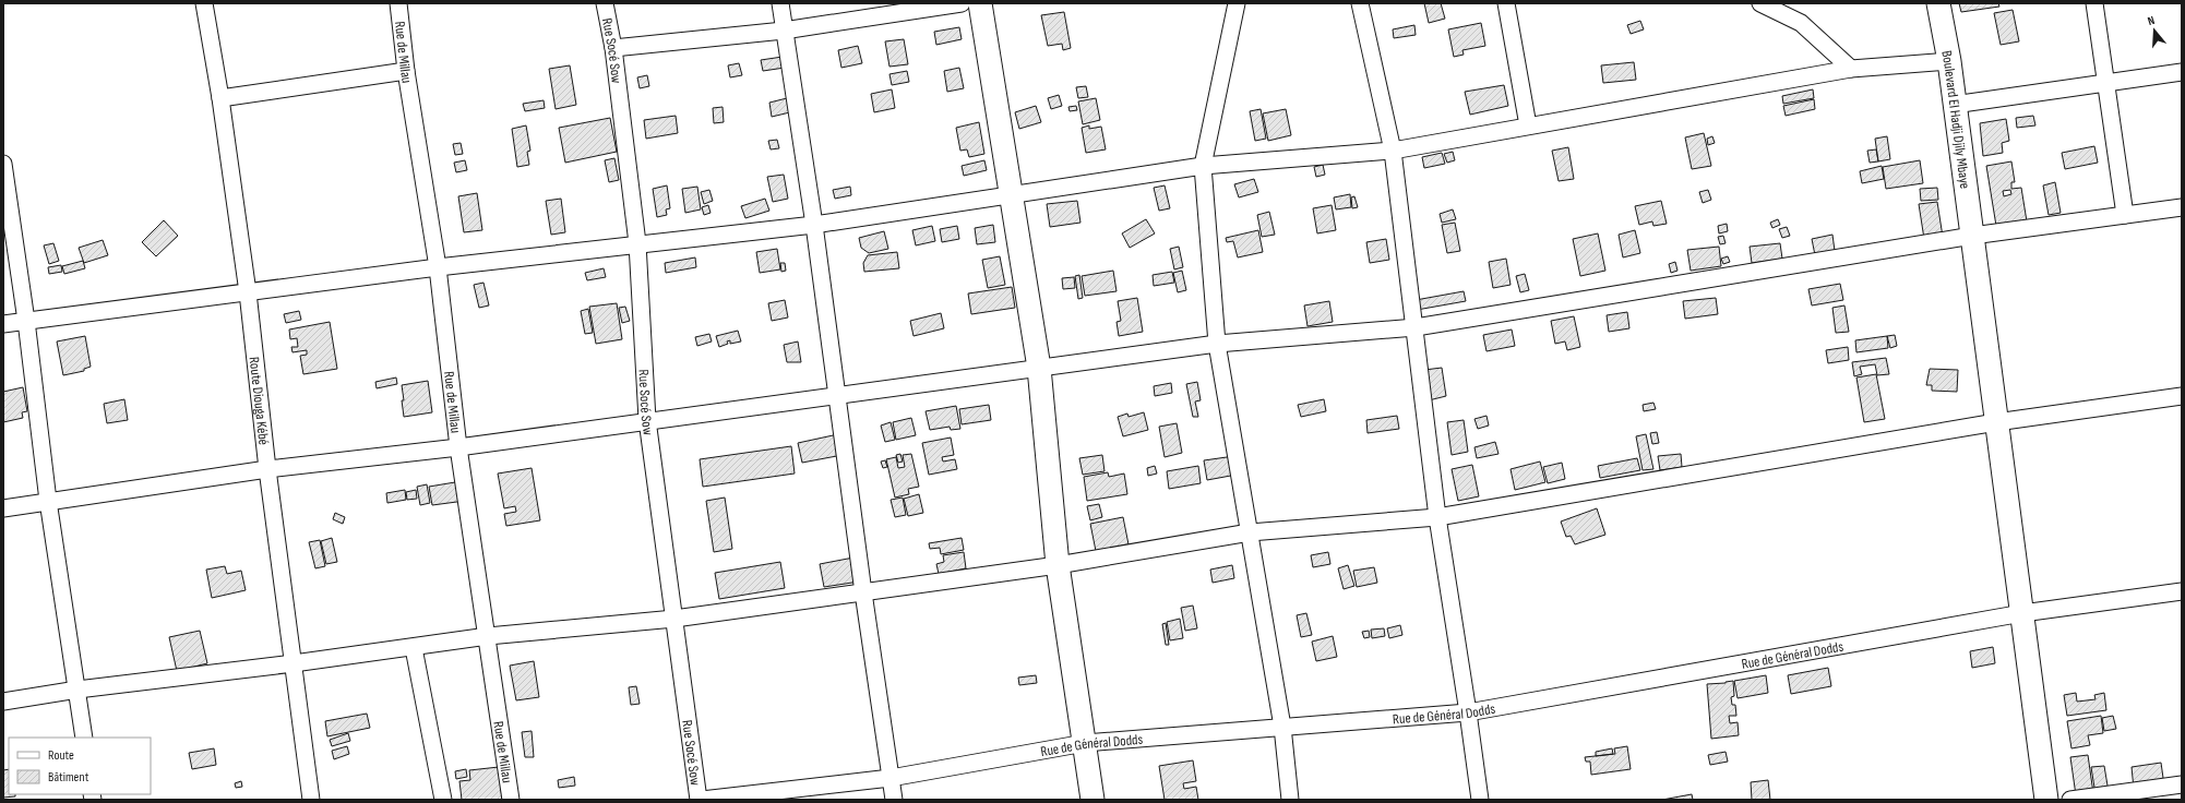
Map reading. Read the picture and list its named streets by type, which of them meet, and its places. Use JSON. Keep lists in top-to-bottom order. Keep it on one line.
{"streets":{"street":["Rue Socé Sow","Rue de Millau","Boulevard El Hadji Djily Mbaye","Route Diouga Kébé","Rue de Général Dodds"]},"crossings":[["Rue Socé Sow","Rue de Général Dodds"],["Boulevard El Hadji Djily Mbaye","Rue de Général Dodds"]],"legend":["Route","Bâtiment"],"north":"top"}
